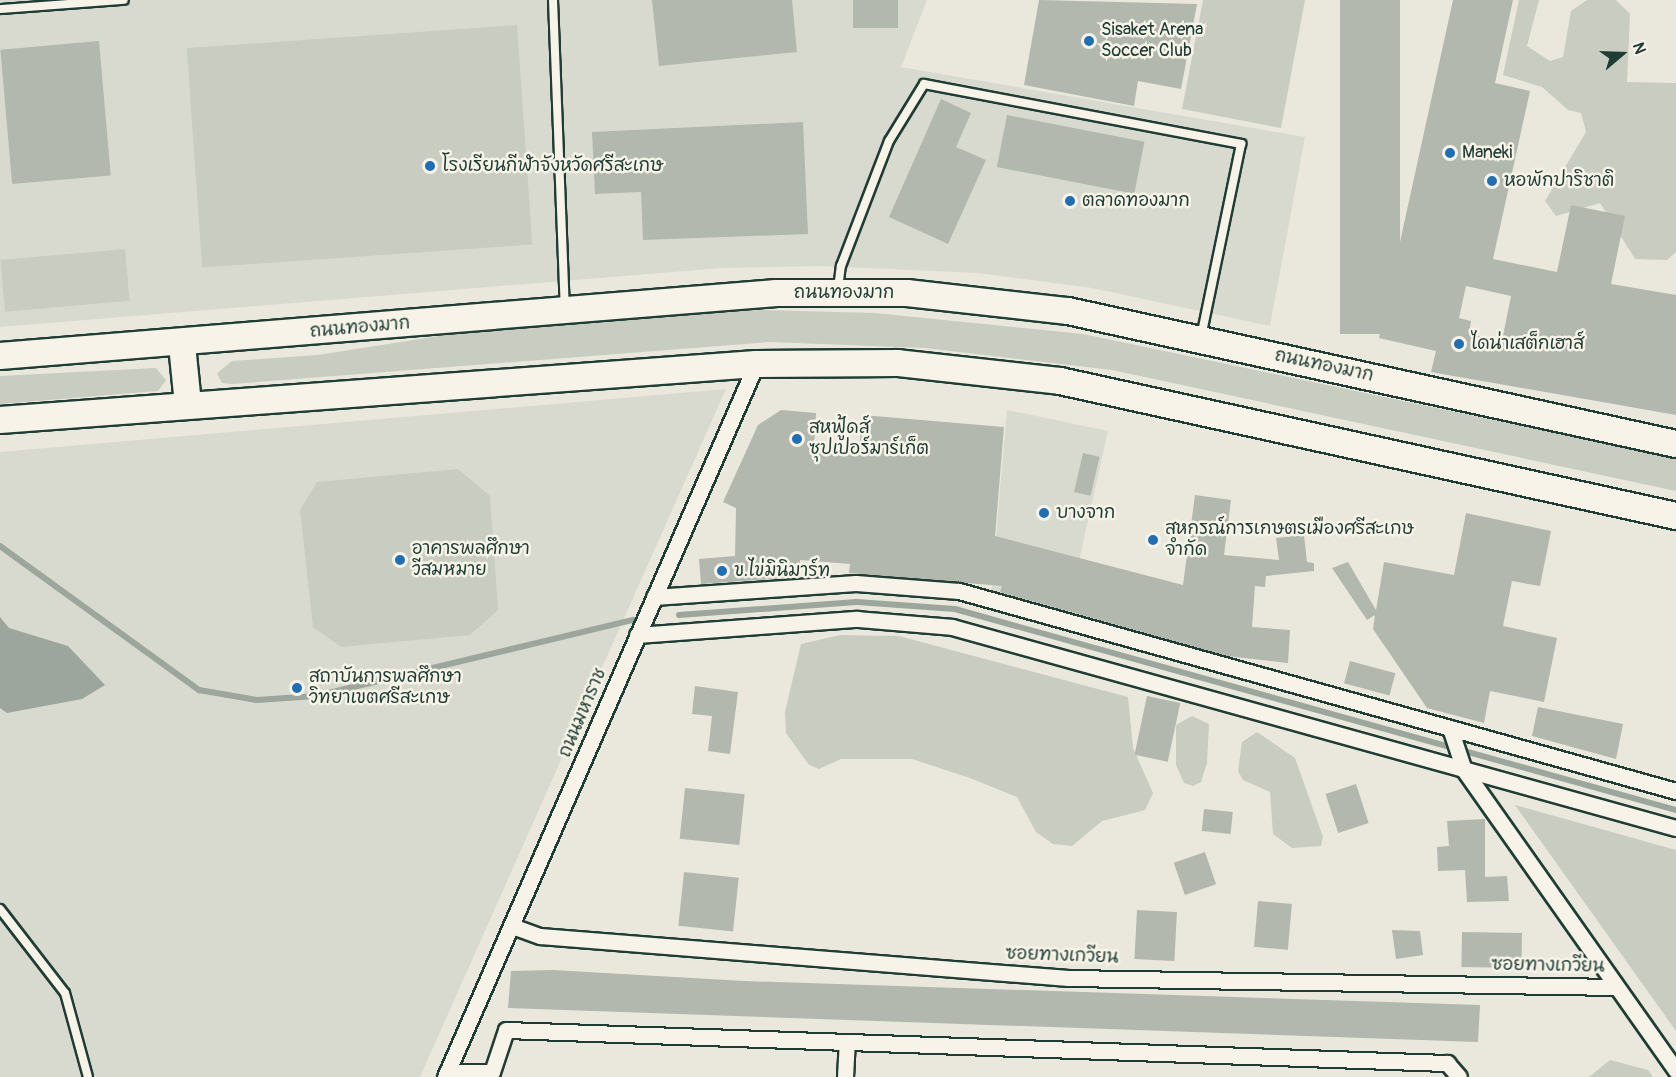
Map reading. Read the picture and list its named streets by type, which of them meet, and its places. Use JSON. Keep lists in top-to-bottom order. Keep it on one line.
{"streets":{"main road":["ถนนทองมาก"],"street":["ถนนมหาราช","ซอยทางเกวียน"]},"crossings":[["ถนนมหาราช","ซอยทางเกวียน"]],"places":["Sisaket Arena Soccer Club","Maneki","โรงเรียนกีฬาจังหวัดศรีสะเกษ","หอพักปาริชาติ","ตลาดทองมาก","ไดน่าเสต็กเฮาส์","สหฟู้ดส์ ซุปเปอร์มาร์เก็ต","บางจาก","สหกรณ์การเกษตรเมืองศรีสะเกษ จำกัด","อาคารพลศึกษา วีสมหมาย","ข.ไข่มินิมาร์ท","สถาบันการพลศึกษา วิทยาเขตศรีสะเกษ"],"north":"right"}
